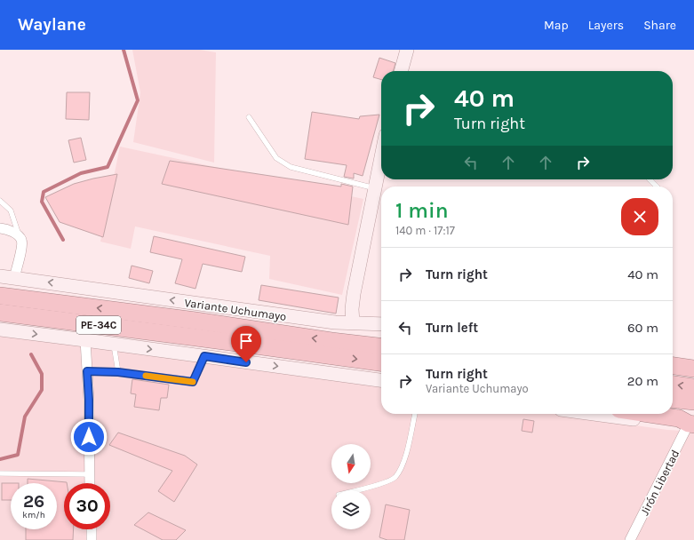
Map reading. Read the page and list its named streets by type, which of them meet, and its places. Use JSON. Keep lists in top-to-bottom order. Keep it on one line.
{"streets":{"highway":["Variante Uchumayo","PE-34C"],"street":["Jirón Libertad"]},"north":"bottom","page":{"header":"Waylane","nav":["Map","Layers","Share"],"turn":["40 m","Turn right"],"heading":["1 min","140 m · 17:17"],"list":[{"name":"Turn right","value":"40 m"},{"name":"Turn left","value":"60 m"},{"name":"Turn right","note":"Variante Uchumayo","value":"20 m"}],"speed":"26 km/h","limit":"30"}}
